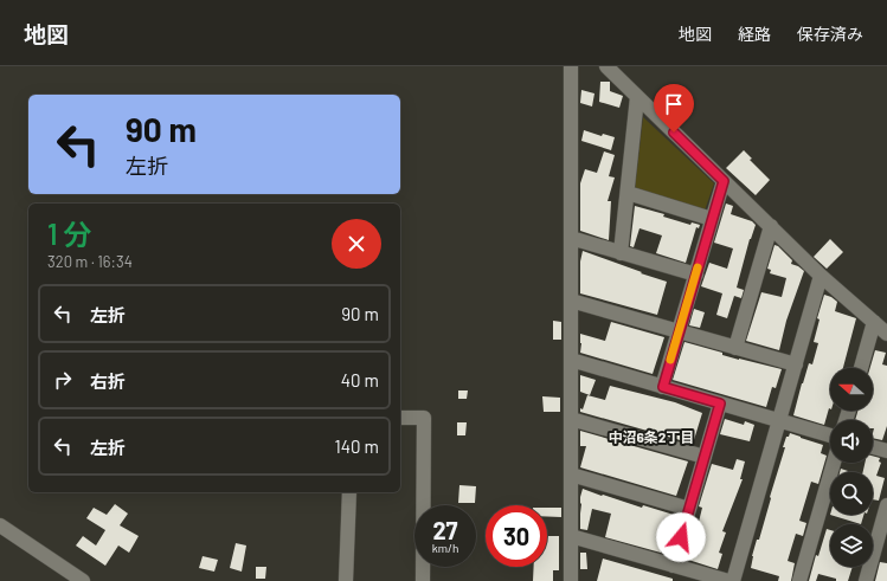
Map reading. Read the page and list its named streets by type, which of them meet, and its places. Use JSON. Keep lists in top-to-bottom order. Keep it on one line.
{"districts":["中沼6条2丁目"],"north":"left","page":{"header":"地図","nav":["地図","経路","保存済み"],"turn":["90 m","左折"],"heading":["1 分","320 m · 16:34"],"list":[{"name":"左折","value":"90 m"},{"name":"右折","value":"40 m"},{"name":"左折","value":"140 m"}],"speed":"27 km/h","limit":"30"}}
